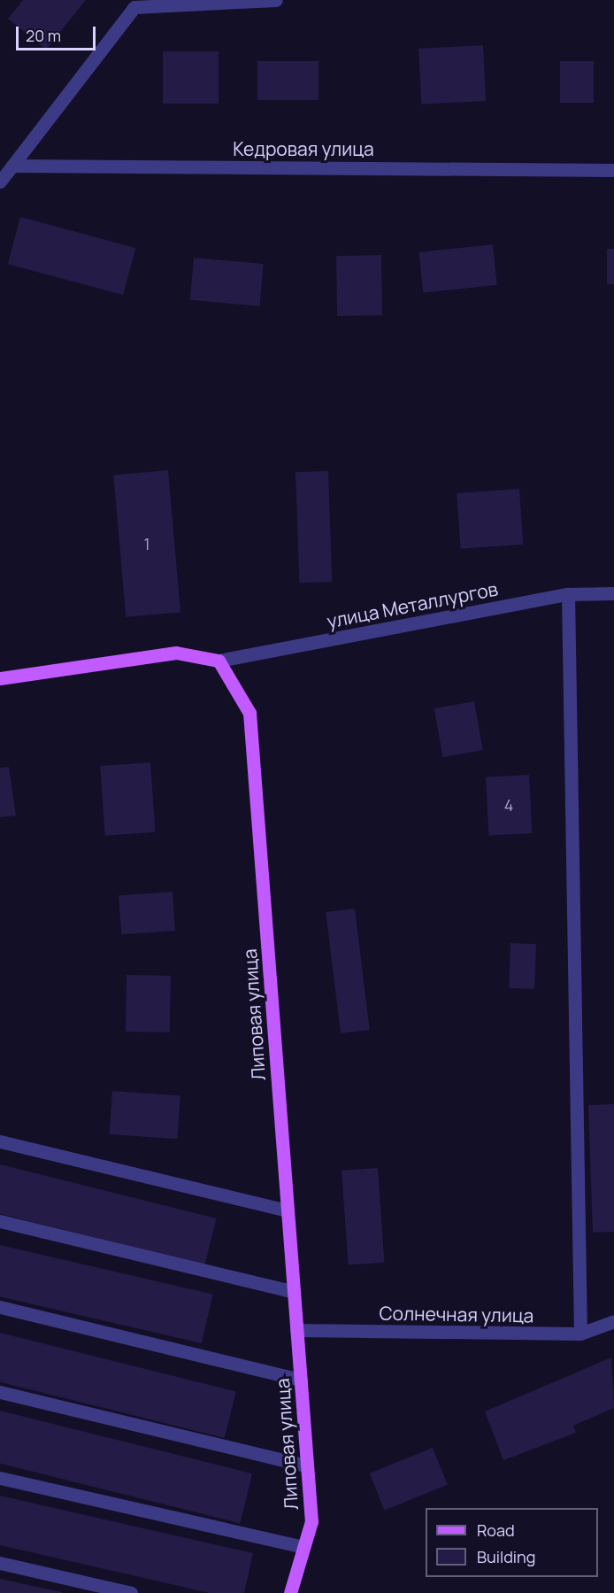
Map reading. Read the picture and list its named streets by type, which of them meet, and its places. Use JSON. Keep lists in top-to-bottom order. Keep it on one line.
{"streets":{"main road":["Липовая улица"],"street":["Кедровая улица","улица Металлургов","Солнечная улица"]},"crossings":[["улица Металлургов","Липовая улица"],["Липовая улица","Солнечная улица"]],"house_numbers":["1","4"],"legend":["Road","Building"],"scale_bar":"20 m"}
